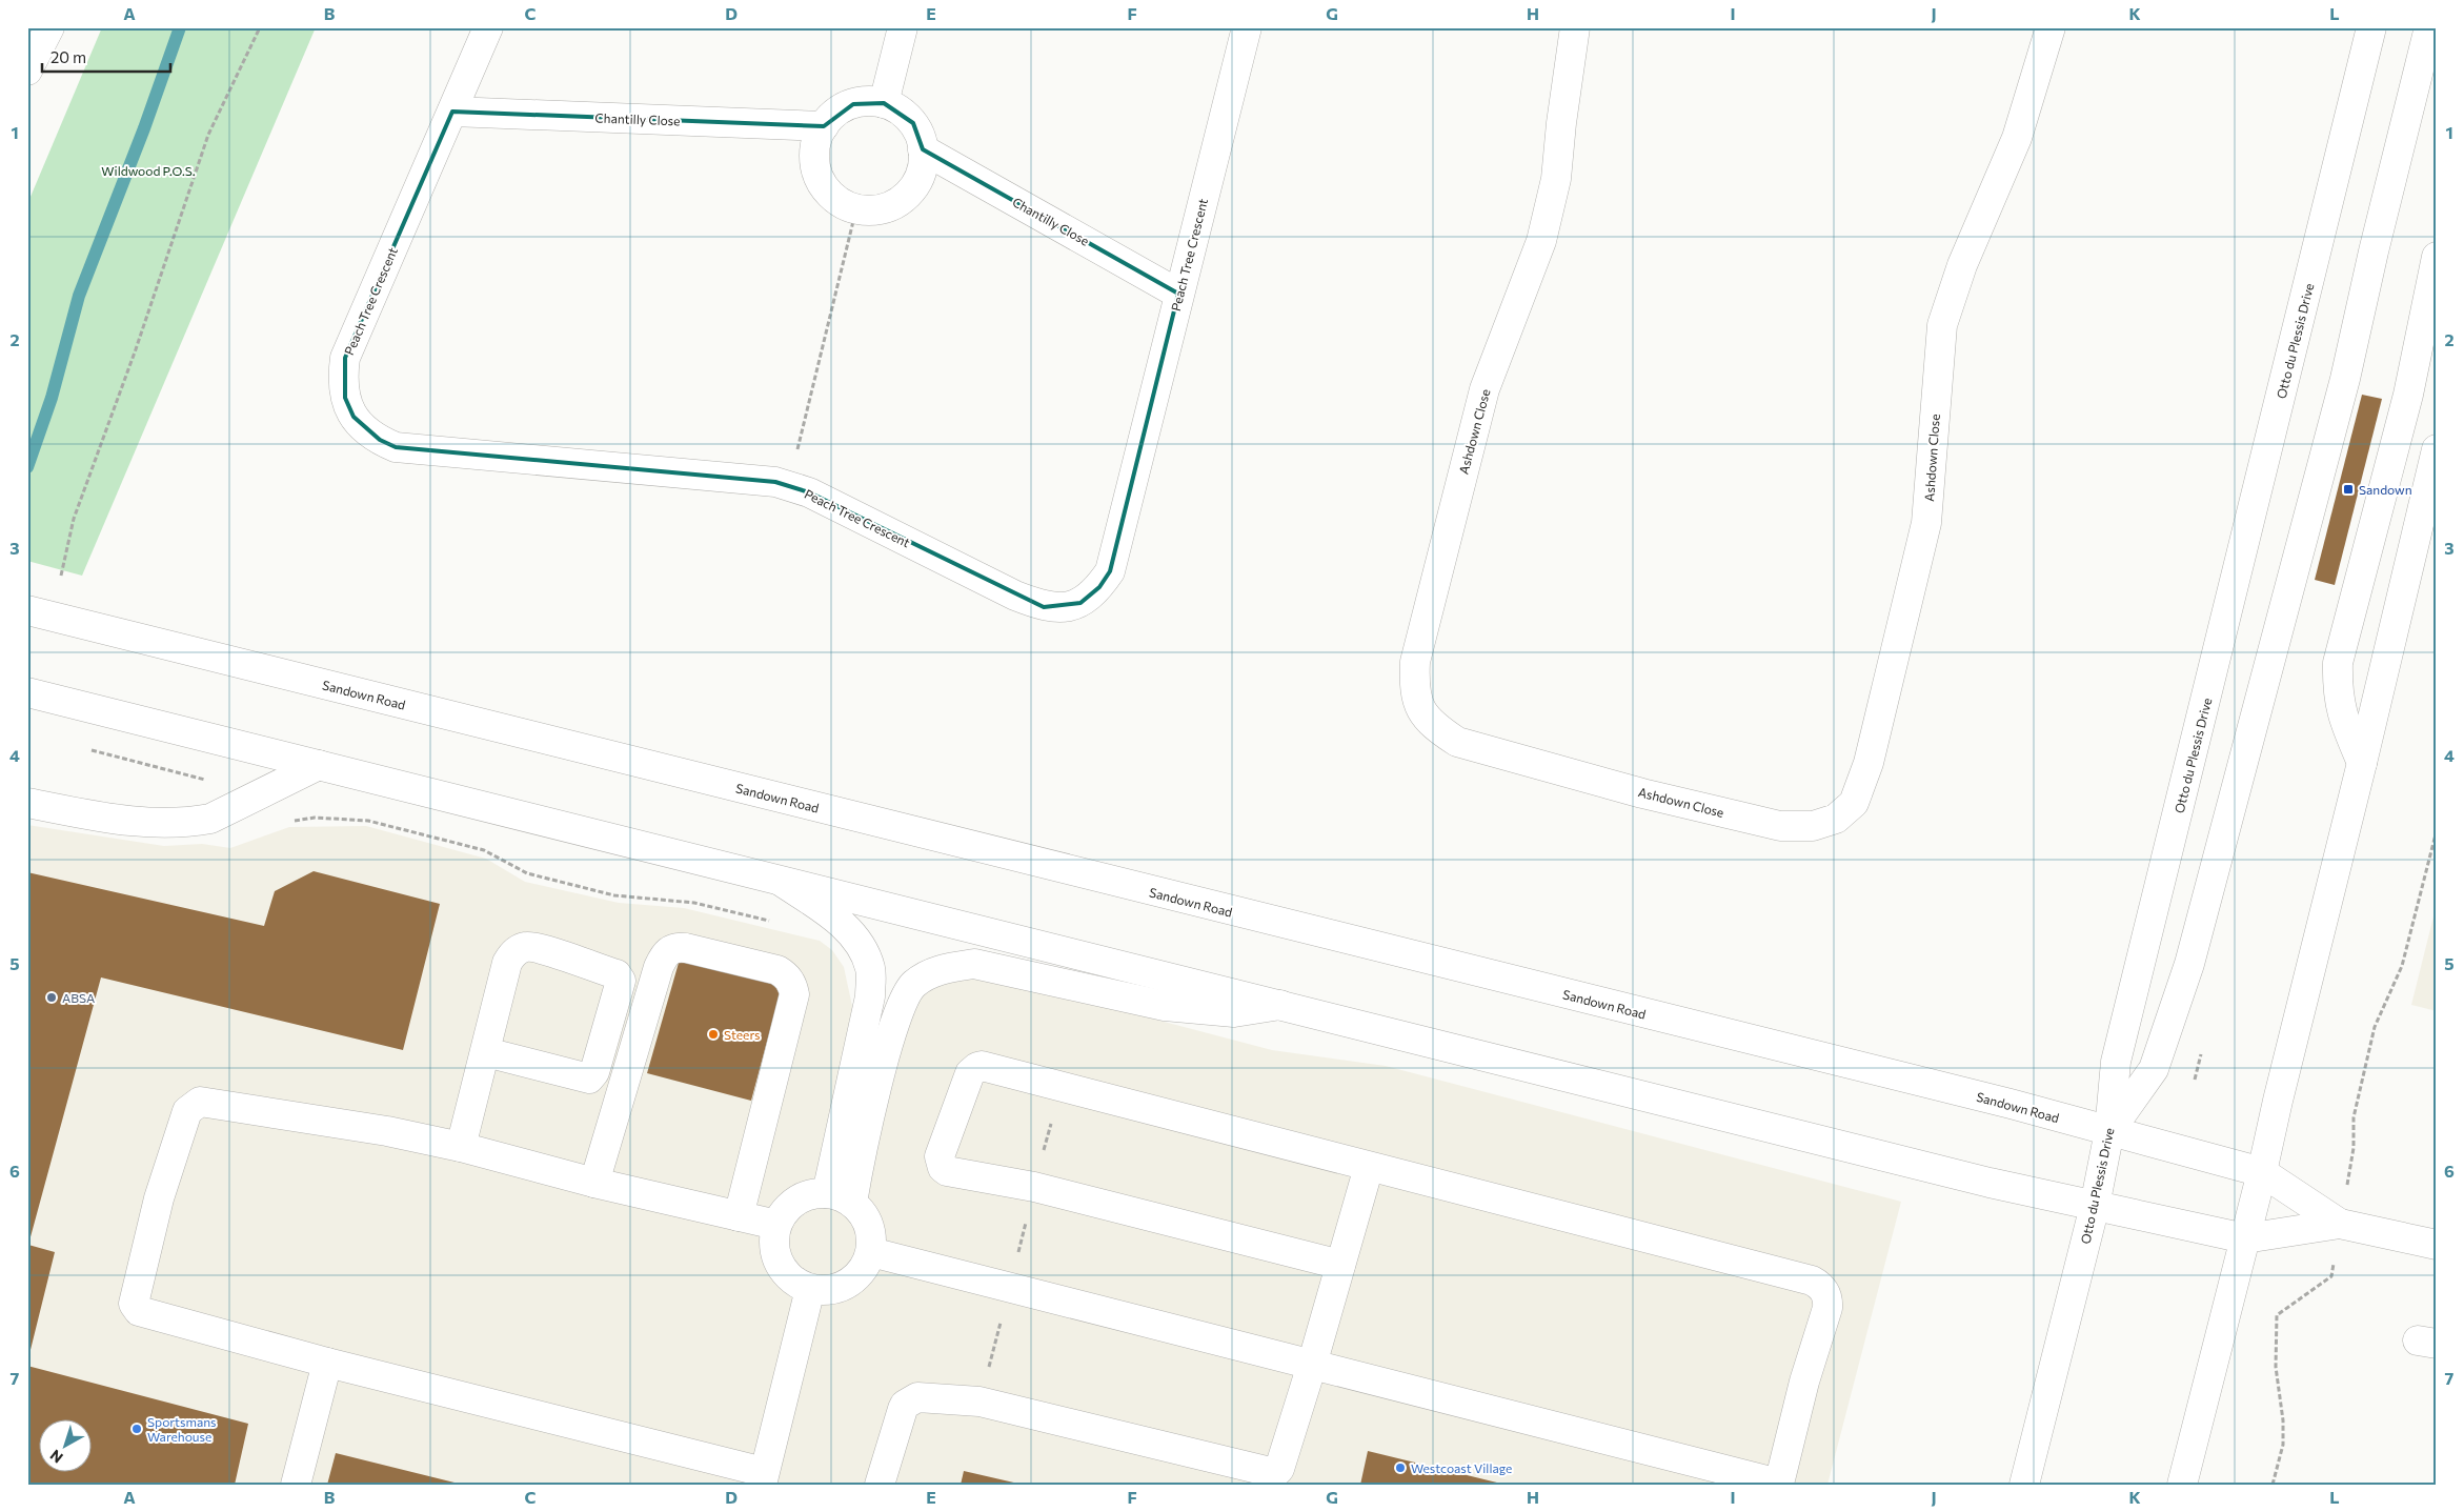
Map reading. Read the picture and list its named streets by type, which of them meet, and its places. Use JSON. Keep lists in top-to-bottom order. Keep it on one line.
{"streets":{"main road":["Chantilly Close","Peach Tree Crescent","Otto du Plessis Drive","Ashdown Close","Sandown Road"]},"crossings":[["Chantilly Close","Peach Tree Crescent"],["Otto du Plessis Drive","Sandown Road"]],"parks":["Wildwood P.O.S."],"places":{"transit":["Sandown"],"other":["ABSA","Steers","Sportsmans Warehouse","Westcoast Village"]},"scale_bar":"20 m","north":"bottom left","grid":{"columns":["A","B","C","D","E","F","G","H","I","J","K","L"],"rows":["1","2","3","4","5","6","7"]}}
